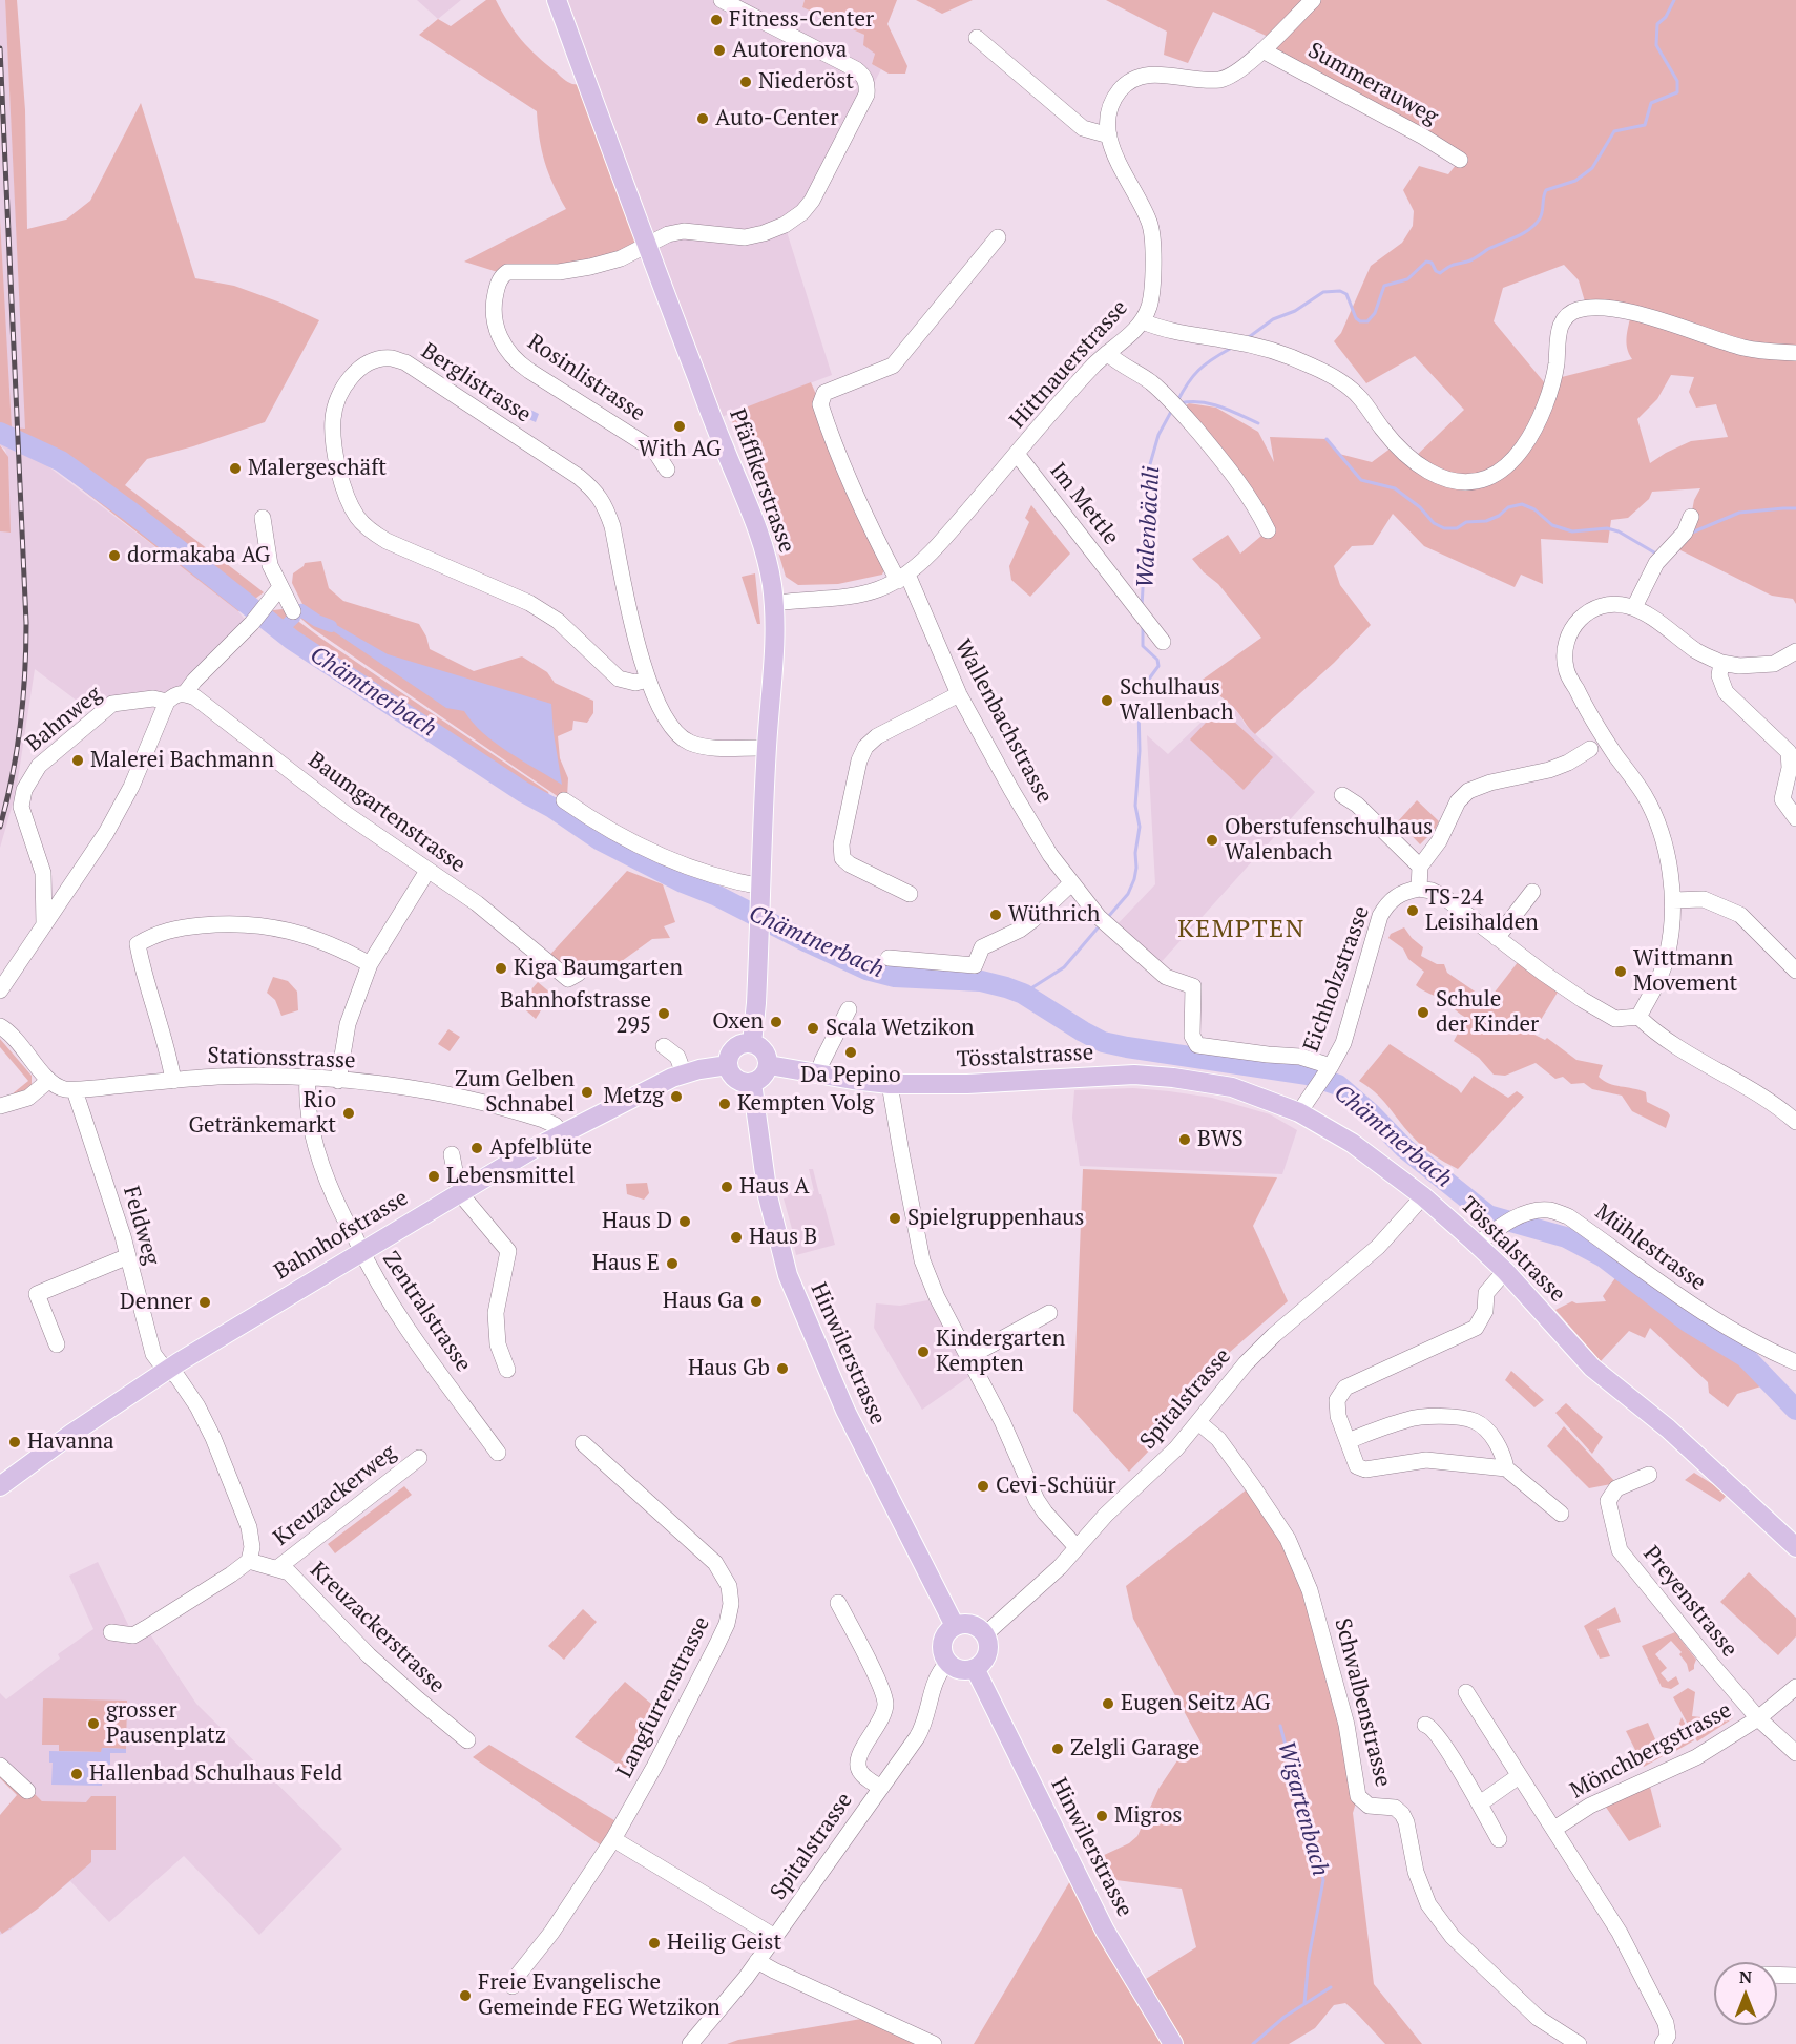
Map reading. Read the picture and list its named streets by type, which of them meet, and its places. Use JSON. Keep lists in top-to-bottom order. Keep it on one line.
{"streets":{"main road":["Pfäffikerstrasse","Tösstalstrasse","Bahnhofstrasse","Hinwilerstrasse"],"street":["Summerauweg","Hittnauerstrasse","Rosinlistrasse","Berglistrasse","Im Mettle","Bahnweg","Wallenbachstrasse","Baumgartenstrasse","Eichholzstrasse","Stationsstrasse","Feldweg","Mühlestrasse","Zentralstrasse","Spitalstrasse","Kreuzackerweg","Preyenstrasse","Kreuzackerstrasse","Langfurrenstrasse","Schwalbenstrasse","Mönchbergstrasse"]},"crossings":[["Summerauweg","Hittnauerstrasse"],["Hittnauerstrasse","Pfäffikerstrasse"],["Hittnauerstrasse","Im Mettle"],["Hittnauerstrasse","Wallenbachstrasse"],["Rosinlistrasse","Pfäffikerstrasse"],["Berglistrasse","Pfäffikerstrasse"],["Pfäffikerstrasse","Tösstalstrasse"],["Pfäffikerstrasse","Bahnhofstrasse"],["Pfäffikerstrasse","Hinwilerstrasse"],["Wallenbachstrasse","Eichholzstrasse"],["Eichholzstrasse","Tösstalstrasse"],["Tösstalstrasse","Bahnhofstrasse"],["Tösstalstrasse","Mühlestrasse"],["Tösstalstrasse","Hinwilerstrasse"],["Tösstalstrasse","Spitalstrasse"],["Stationsstrasse","Feldweg"],["Stationsstrasse","Bahnhofstrasse"],["Stationsstrasse","Zentralstrasse"],["Feldweg","Bahnhofstrasse"],["Bahnhofstrasse","Zentralstrasse"],["Bahnhofstrasse","Hinwilerstrasse"],["Hinwilerstrasse","Spitalstrasse"],["Spitalstrasse","Schwalbenstrasse"],["Kreuzackerweg","Kreuzackerstrasse"],["Preyenstrasse","Mönchbergstrasse"]],"districts":["KEMPTEN"],"water":["Walenbächli","Chämtnerbach","Wigartenbach"],"places":["Fitness-Center","Autorenova","Niederöst","Auto-Center","With AG","Malergeschäft","dormakaba AG","Schulhaus Wallenbach","Malerei Bachmann","Oberstufenschulhaus Walenbach","TS-24 Leisihalden","Wüthrich","Kiga Baumgarten","Wittmann Movement","Schule der Kinder","Bahnhofstrasse 295","Oxen","Scala Wetzikon","Da Pepino","Zum Gelben Schnabel","Metzg","Kempten Volg","Rio Getränkemarkt","BWS","Apfelblüte","Lebensmittel","Haus A","Spielgruppenhaus","Haus D","Haus B","Haus E","Haus Ga","Denner","Kindergarten Kempten","Haus Gb","Havanna","Cevi-Schüür","Eugen Seitz AG","grosser Pausenplatz","Zelgli Garage","Hallenbad Schulhaus Feld","Migros","Heilig Geist","Freie Evangelische Gemeinde FEG Wetzikon"],"north":"top"}
